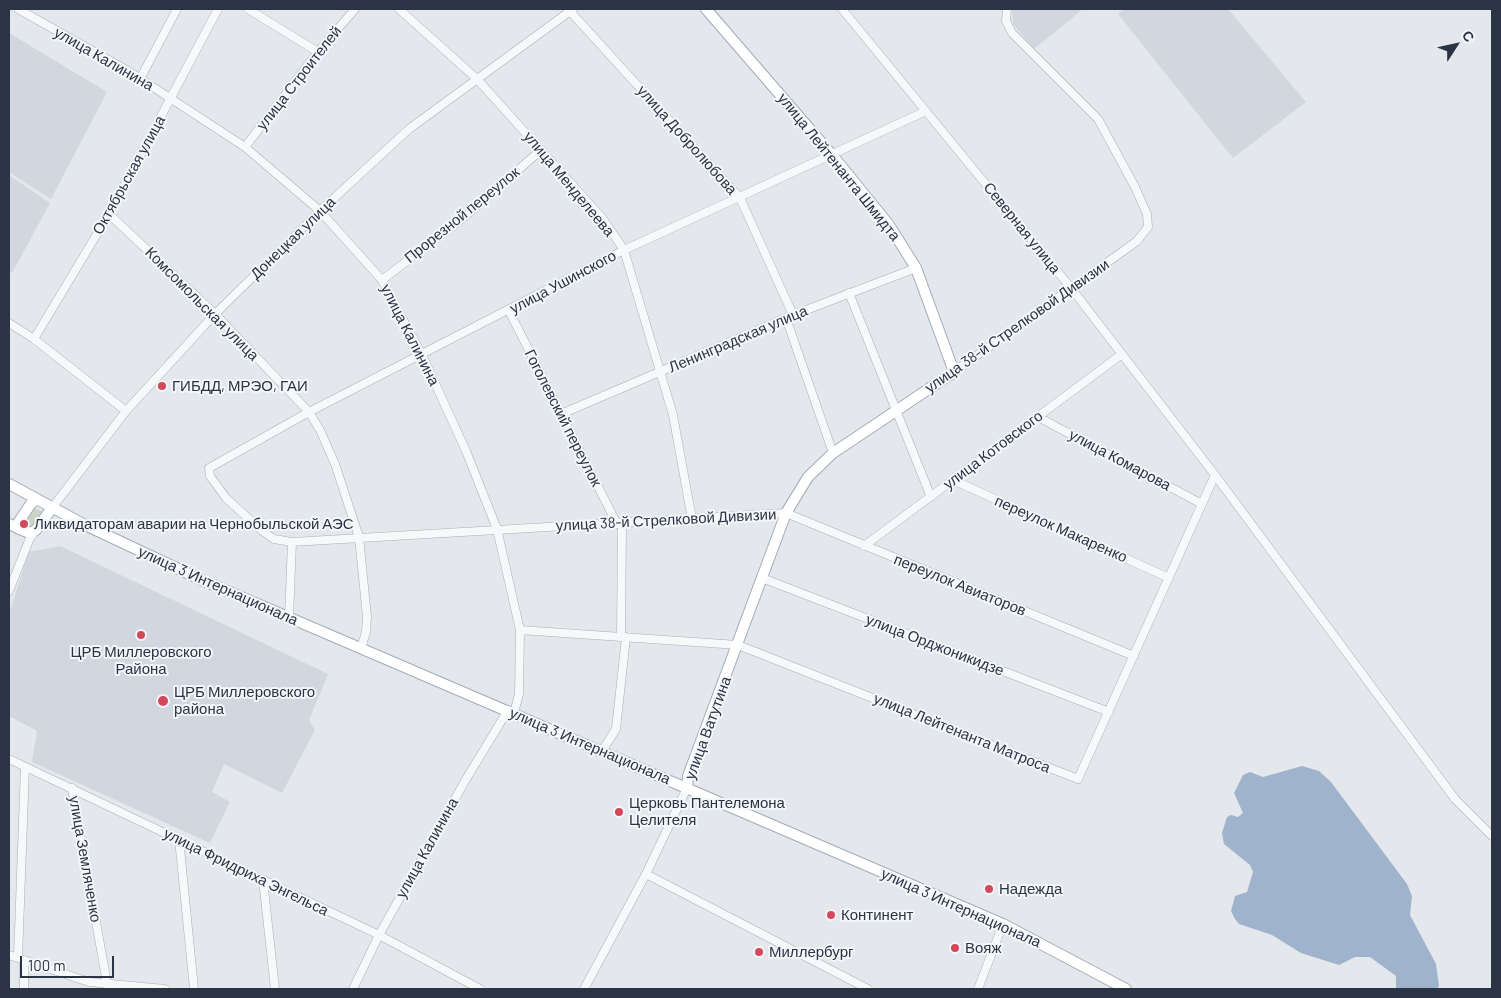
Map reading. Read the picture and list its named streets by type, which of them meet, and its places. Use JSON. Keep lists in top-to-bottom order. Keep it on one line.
{"streets":{"main road":["улица Лейтенанта Шмидта","улица 38-й Стрелковой Дивизии","улица 3 Интернационала","улица Ватутина"],"street":["улица Калинина","улица Строителей","улица Добролюбова","Октябрьская улица","улица Менделеева","Прорезной переулок","Северная улица","Донецкая улица","улица Ушинского","Комсомольская улица","Ленинградская улица","Гоголевский переулок","улица Котовского","улица Комарова","переулок Макаренко","переулок Авиаторов","улица Орджоникидзе","улица Лейтенанта Матроса","улица Земляченко","улица Фридриха Энгельса"]},"crossings":[["улица Калинина","улица Строителей"],["улица Калинина","Октябрьская улица"],["улица Калинина","Прорезной переулок"],["улица Калинина","Донецкая улица"],["улица Калинина","улица Ушинского"],["улица Калинина","улица 38-й Стрелковой Дивизии"],["улица Калинина","улица 3 Интернационала"],["улица Калинина","улица Лейтенанта Матроса"],["улица Калинина","улица Фридриха Энгельса"],["улица Добролюбова","Донецкая улица"],["улица Добролюбова","улица Ушинского"],["улица Добролюбова","улица 38-й Стрелковой Дивизии"],["улица Добролюбова","Ленинградская улица"],["улица Лейтенанта Шмидта","улица Ушинского"],["улица Лейтенанта Шмидта","улица 38-й Стрелковой Дивизии"],["улица Лейтенанта Шмидта","Ленинградская улица"],["Октябрьская улица","Комсомольская улица"],["улица Менделеева","Прорезной переулок"],["улица Менделеева","Донецкая улица"],["улица Менделеева","улица Ушинского"],["улица Менделеева","улица 38-й Стрелковой Дивизии"],["улица Менделеева","Ленинградская улица"],["Северная улица","улица Ушинского"],["Северная улица","улица 38-й Стрелковой Дивизии"],["Северная улица","улица Котовского"],["Северная улица","улица Лейтенанта Матроса"],["Донецкая улица","Комсомольская улица"],["Донецкая улица","улица 3 Интернационала"],["улица Ушинского","Комсомольская улица"],["улица Ушинского","улица 38-й Стрелковой Дивизии"],["улица Ушинского","Гоголевский переулок"],["Комсомольская улица","улица 38-й Стрелковой Дивизии"],["Комсомольская улица","улица 3 Интернационала"],["улица 38-й Стрелковой Дивизии","Гоголевский переулок"],["улица 38-й Стрелковой Дивизии","переулок Авиаторов"],["улица 38-й Стрелковой Дивизии","улица Ватутина"],["Ленинградская улица","Гоголевский переулок"],["Гоголевский переулок","улица 3 Интернационала"],["Гоголевский переулок","улица Лейтенанта Матроса"],["улица Котовского","улица Комарова"],["улица Котовского","переулок Макаренко"],["улица Котовского","переулок Авиаторов"],["улица Комарова","улица Лейтенанта Матроса"],["переулок Макаренко","улица Лейтенанта Матроса"],["переулок Авиаторов","улица Ватутина"],["переулок Авиаторов","улица Лейтенанта Матроса"],["улица 3 Интернационала","улица Ватутина"],["улица Орджоникидзе","улица Ватутина"],["улица Орджоникидзе","улица Лейтенанта Матроса"],["улица Ватутина","улица Лейтенанта Матроса"],["улица Земляченко","улица Фридриха Энгельса"]],"places":["ГИБДД, МРЭО, ГАИ","Ликвидаторам аварии на Чернобыльской АЭС","ЦРБ Миллеровского Района","ЦРБ Миллеровского района","Церковь Пантелемона Целителя","Надежда","Континент","Вояж","Миллербург"],"scale_bar":"100 m","north":"top right"}
